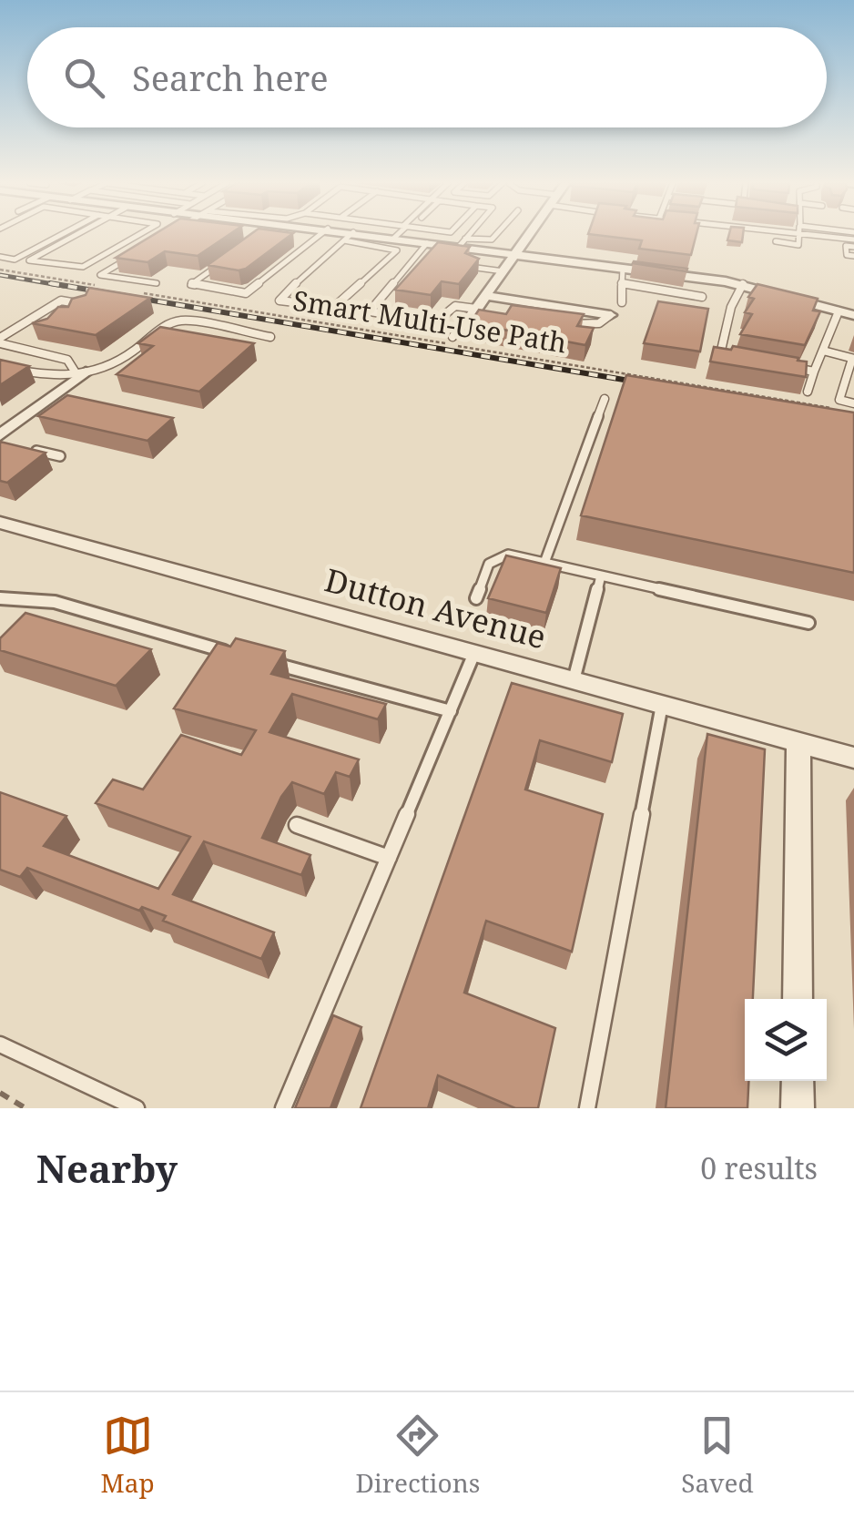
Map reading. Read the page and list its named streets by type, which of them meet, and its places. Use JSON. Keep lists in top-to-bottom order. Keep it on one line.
{"streets":{"street":["Dutton Avenue"],"path":["Smart Multi-Use Path"]},"page":{"search":"Search here","heading":["Nearby","0 results"],"nav":["Map","Directions","Saved"]}}
